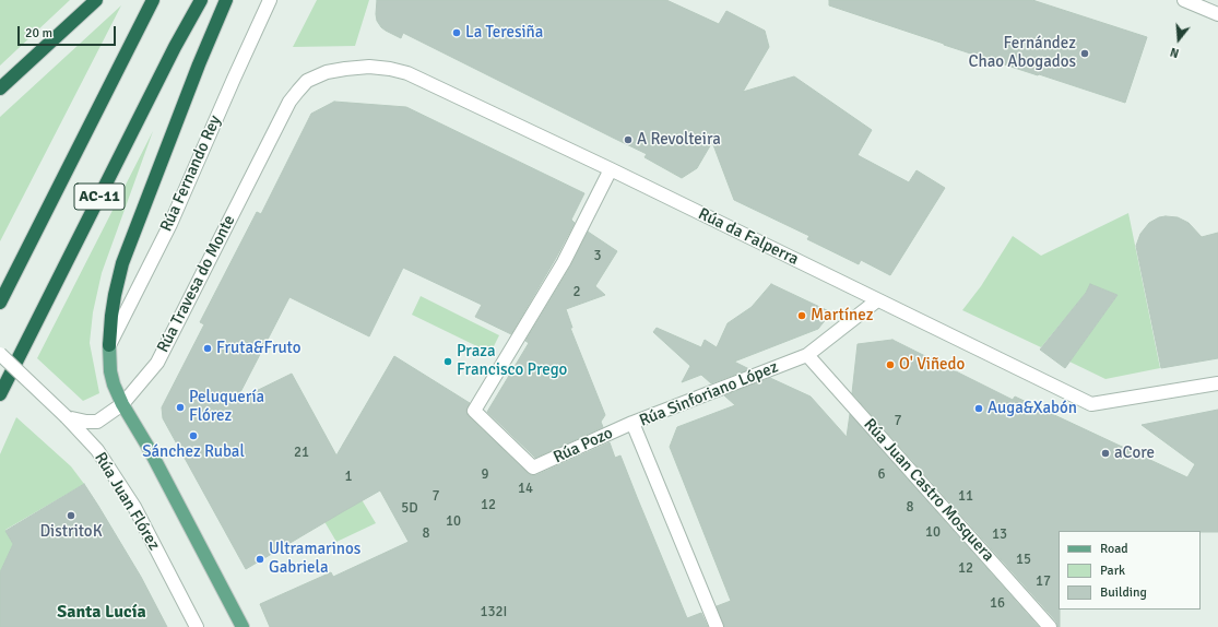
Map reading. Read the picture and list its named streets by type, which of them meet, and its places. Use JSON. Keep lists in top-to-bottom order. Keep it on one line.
{"streets":{"highway":["AC-11"],"street":["Rúa Fernando Rey","Rúa da Falperra","Rúa Travesa do Monte","Rúa Sinforiano López","Rúa Pozo","Rúa Juan Castro Mosquera","Rúa Juan Flórez"]},"crossings":[["Rúa da Falperra","Rúa Travesa do Monte"],["Rúa da Falperra","Rúa Sinforiano López"],["Rúa da Falperra","Rúa Pozo"],["Rúa Travesa do Monte","Rúa Juan Flórez"],["Rúa Sinforiano López","Rúa Pozo"],["Rúa Sinforiano López","Rúa Juan Castro Mosquera"]],"districts":["Santa Lucía"],"places":["La Teresiña","Fernández Chao Abogados","A Revolteira","Martínez","Fruta&Fruto","Praza Francisco Prego","O' Viñedo","Peluquería Flórez","Auga&Xabón","Sánchez Rubal","aCore","DistritoK","Ultramarinos Gabriela"],"house_numbers":["3","2","7","21","9","6","1","14","7","11","12","8","5D","10","10","8","13","15","12","17","16","132I"],"legend":["Road","Park","Building"],"scale_bar":"20 m","north":"bottom"}
